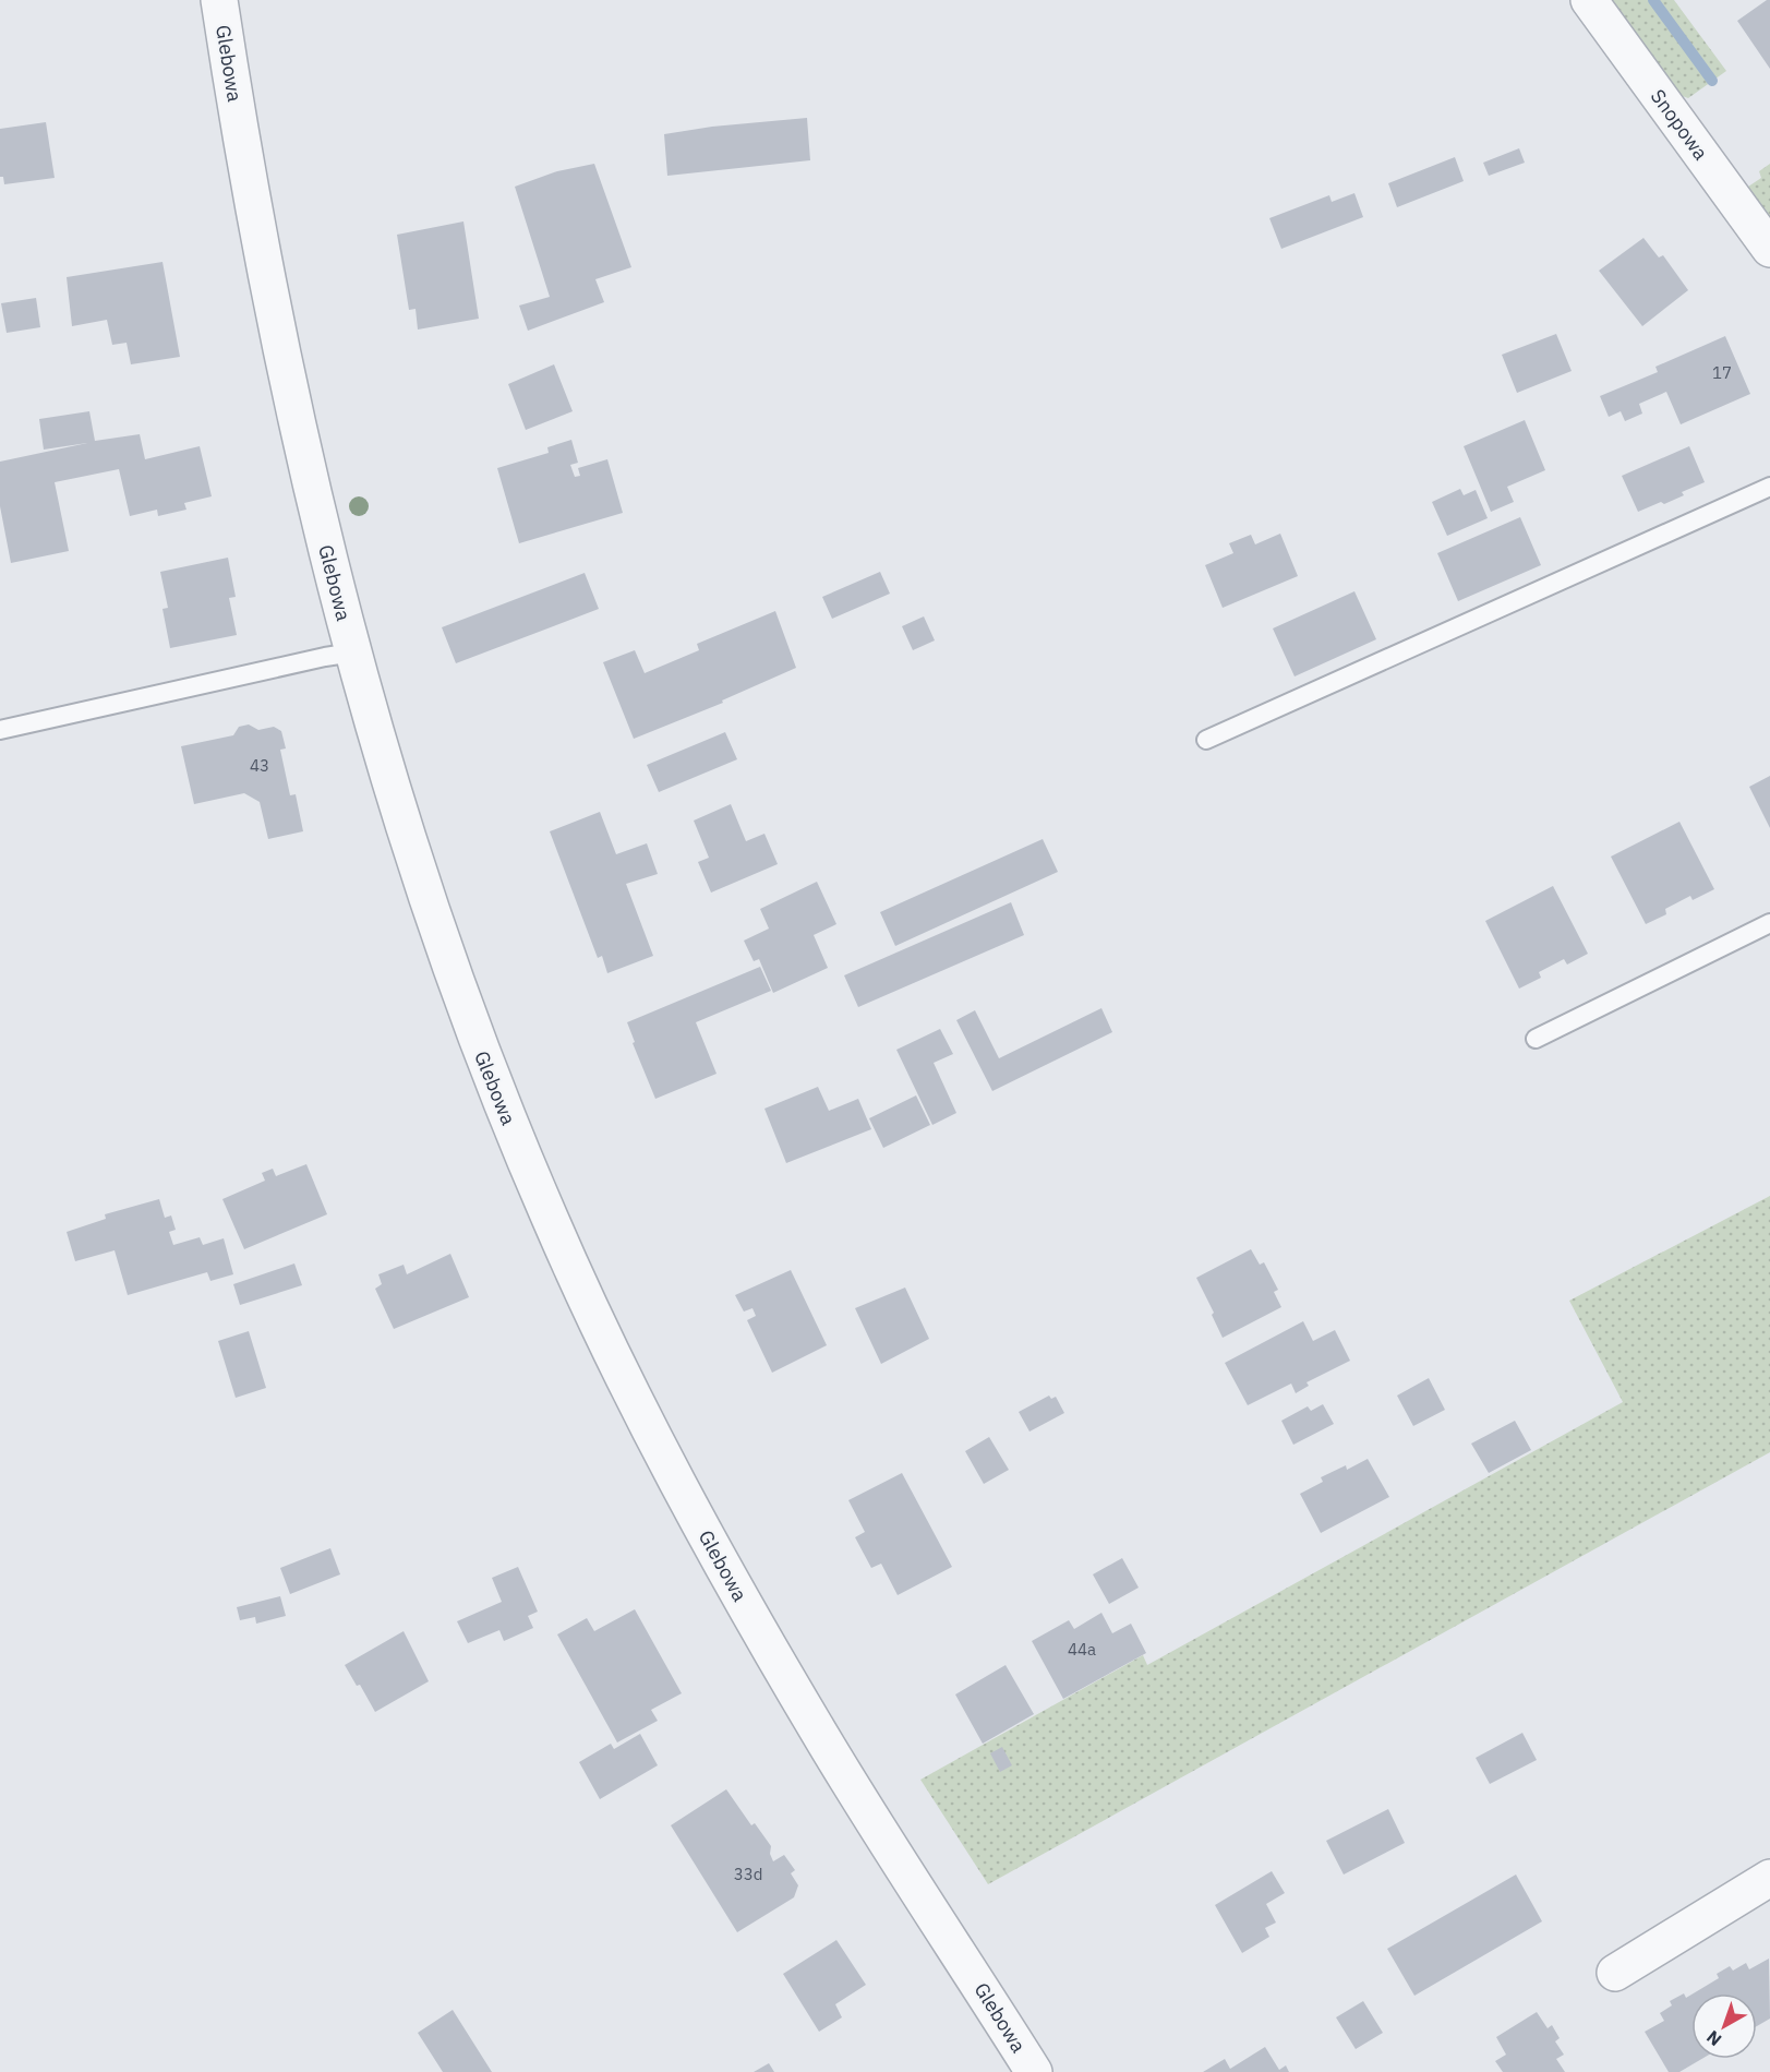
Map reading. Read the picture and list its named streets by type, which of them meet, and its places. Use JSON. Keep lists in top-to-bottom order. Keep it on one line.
{"streets":{"street":["Glebowa","Snopowa"]},"house_numbers":["17","43","44a","33d"],"north":"bottom left"}
